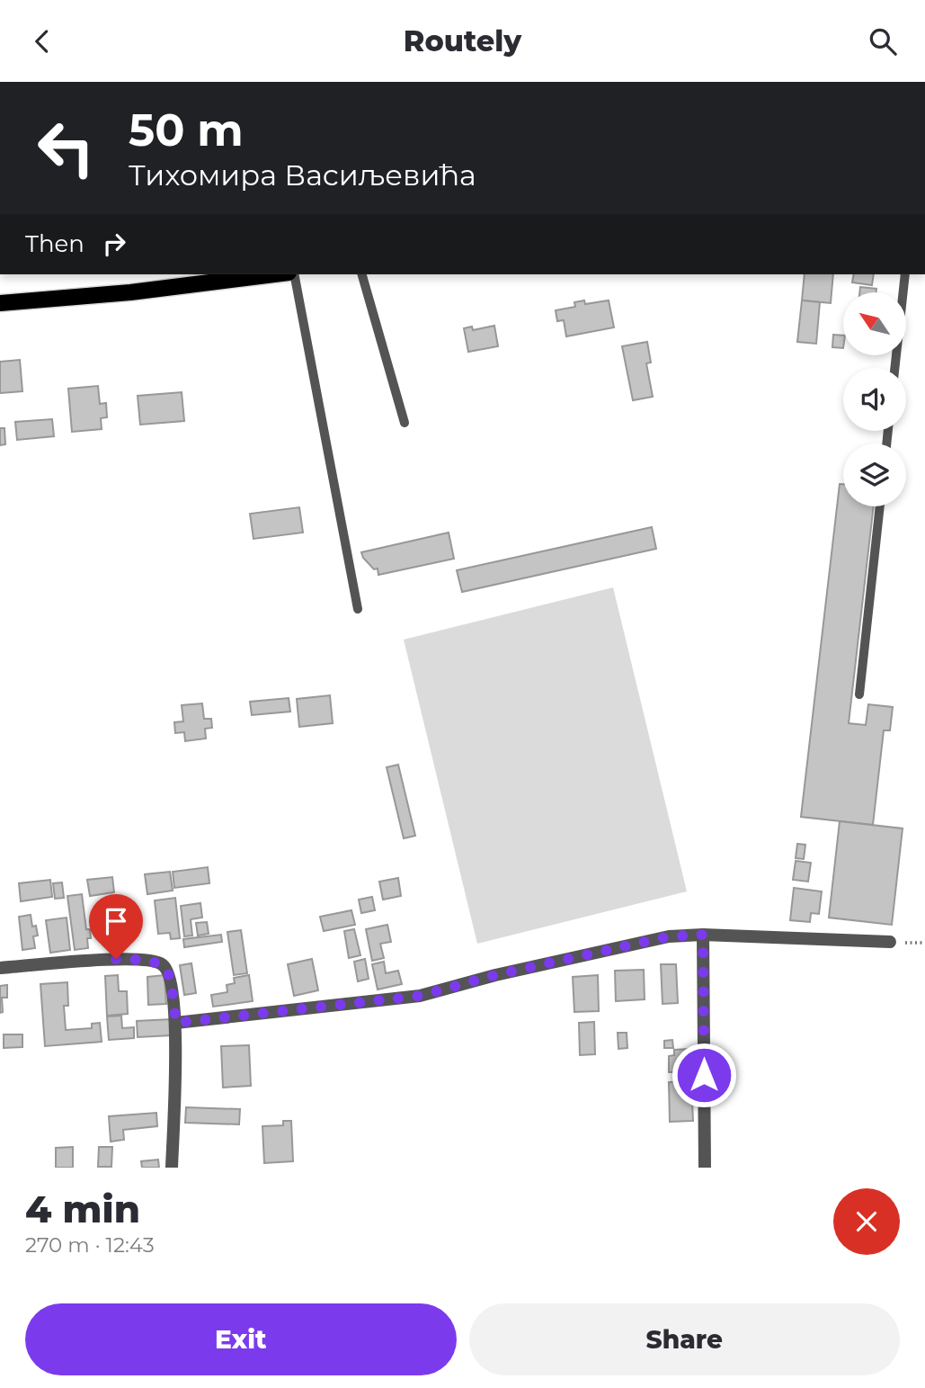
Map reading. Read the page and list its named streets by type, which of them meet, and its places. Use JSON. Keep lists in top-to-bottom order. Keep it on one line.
{"north":"top left","page":{"header":"Routely","turn":["50 m","Тихомира Васиљевића"],"then":"Then","heading":["4 min","270 m · 12:43"],"buttons":["Exit","Share"]}}
